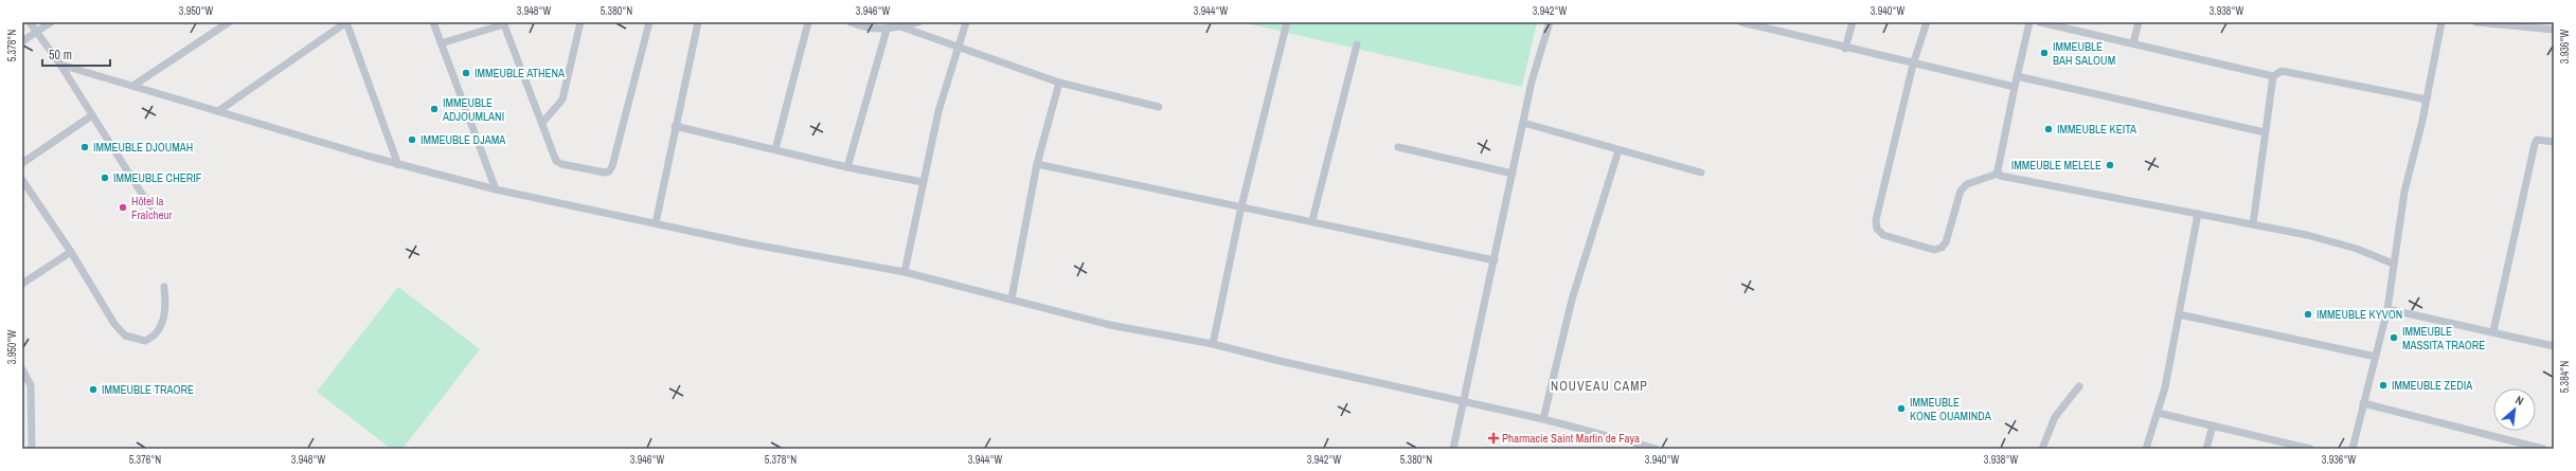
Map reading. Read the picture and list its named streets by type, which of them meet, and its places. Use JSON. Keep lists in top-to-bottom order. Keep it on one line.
{"districts":["NOUVEAU CAMP"],"places":{"other":["IMMEUBLE BAH SALOUM","IMMEUBLE ATHENA","IMMEUBLE ADJOUMLANI","IMMEUBLE KEITA","IMMEUBLE DJAMA","IMMEUBLE DJOUMAH","IMMEUBLE MELELE","IMMEUBLE CHERIF","Hôtel la Fraîcheur","IMMEUBLE KYVON","IMMEUBLE MASSITA TRAORE","IMMEUBLE ZEDIA","IMMEUBLE TRAORE","IMMEUBLE KONE OUAMINDA"],"health":["Pharmacie Saint Martin de Faya"]},"scale_bar":"50 m","north":"top right","coordinates":["3.950°W","3.948°W","5.380°N","3.946°W","3.944°W","3.942°W","3.940°W","3.938°W","5.378°N","3.936°W","5.384°N","5.376°N"]}
